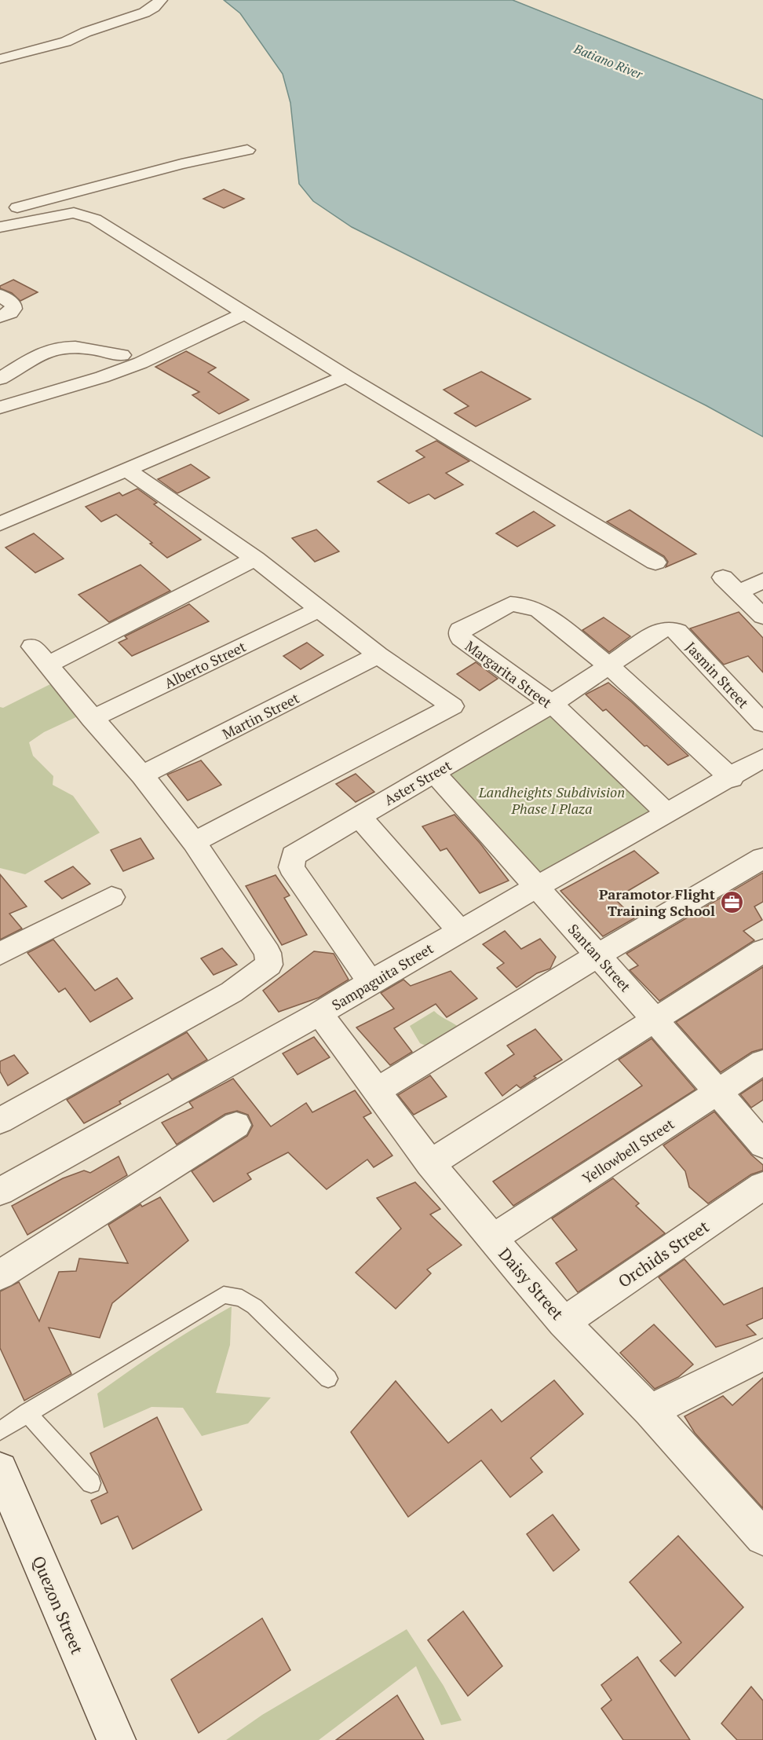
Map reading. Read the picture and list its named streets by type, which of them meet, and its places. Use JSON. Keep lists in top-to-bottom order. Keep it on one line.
{"streets":{"street":["Alberto Street","Margarita Street","Jasmin Street","Martin Street","Aster Street","Santan Street","Sampaguita Street","Yellowbell Street","Orchids Street","Daisy Street","Quezon Street"]},"crossings":[["Margarita Street","Aster Street"],["Margarita Street","Sampaguita Street"],["Jasmin Street","Aster Street"],["Aster Street","Santan Street"],["Aster Street","Sampaguita Street"],["Santan Street","Sampaguita Street"],["Santan Street","Yellowbell Street"],["Sampaguita Street","Daisy Street"],["Yellowbell Street","Daisy Street"],["Orchids Street","Daisy Street"]],"water":["Batiano River"],"parks":["Landheights Subdivision Phase I Plaza"],"places":{"office":["Paramotor Flight Training School"]}}
